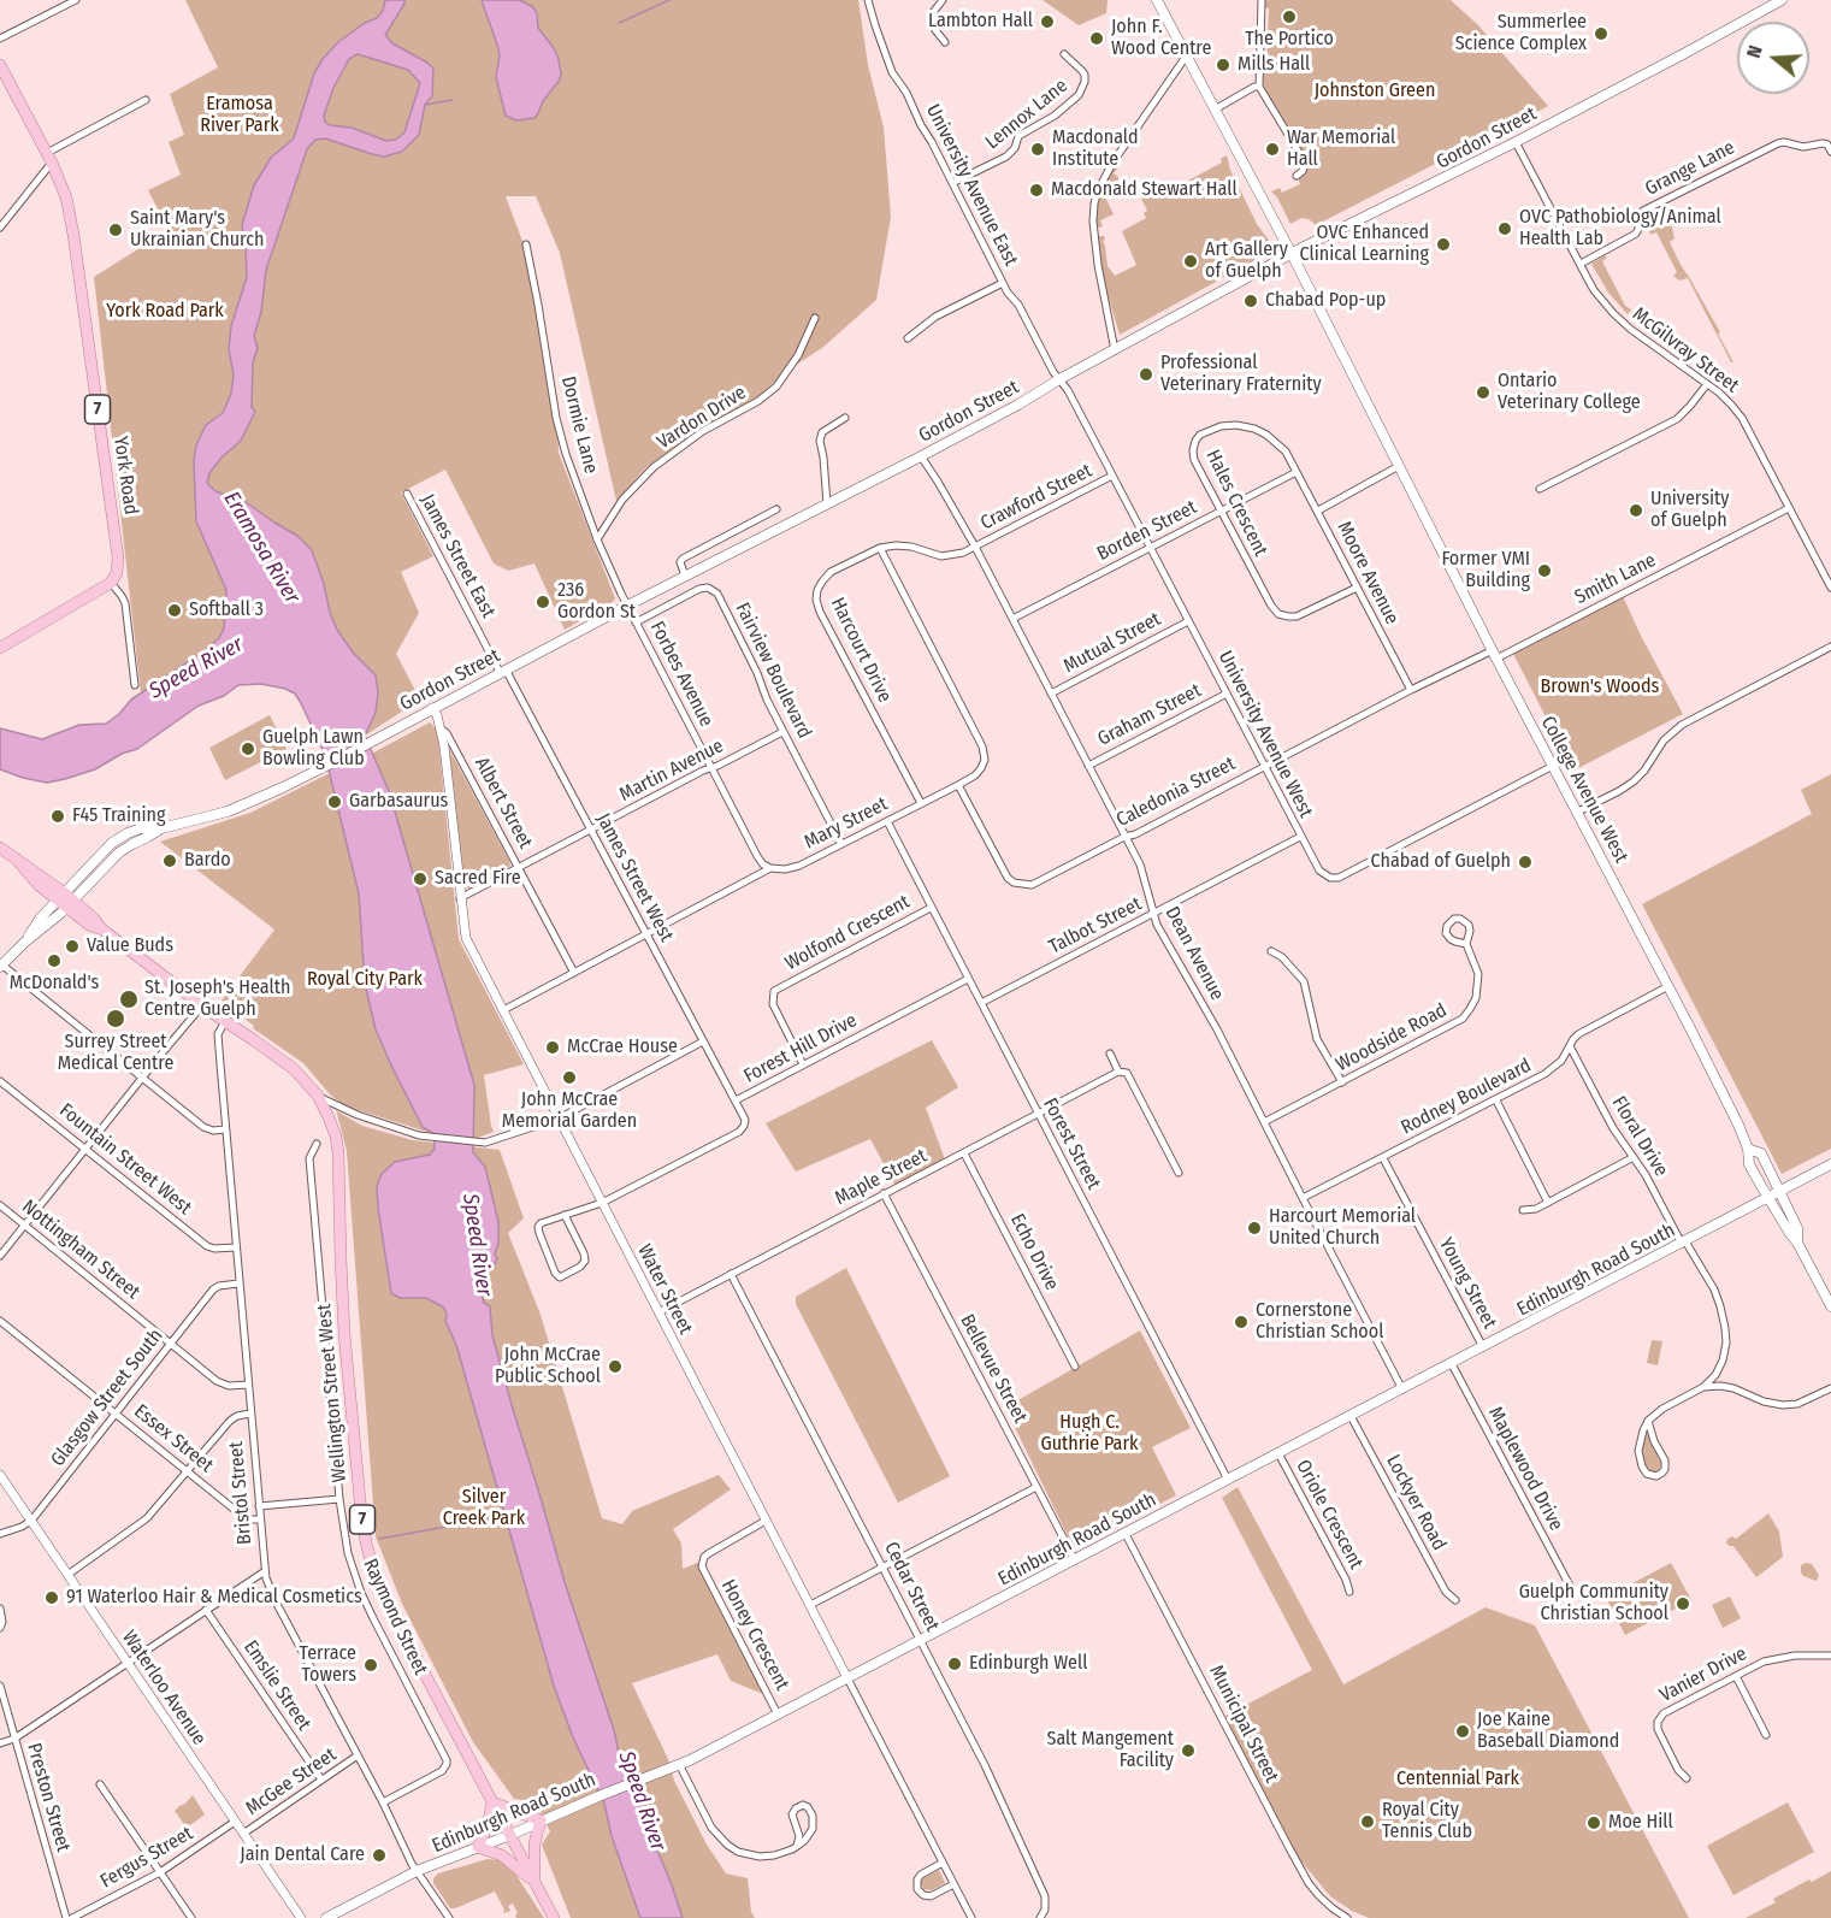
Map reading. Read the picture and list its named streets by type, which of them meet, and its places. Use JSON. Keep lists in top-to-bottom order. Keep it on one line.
{"streets":{"main road":["Gordon Street","7","York Road","College Avenue West","Edinburgh Road South","Wellington Street West"],"street":["Lennox Lane","Grange Lane","University Avenue East","McGilvray Street","Vardon Drive","Dormie Lane","Crawford Street","Hales Crescent","Borden Street","James Street East","Moore Avenue","Smith Lane","Mutual Street","Harcourt Drive","Fairview Boulevard","Forbes Avenue","Graham Street","University Avenue West","Martin Avenue","Caledonia Street","Albert Street","Mary Street","James Street West","Talbot Street","Wolfond Crescent","Dean Avenue","Woodside Road","Forest Hill Drive","Rodney Boulevard","Floral Drive","Forest Street","Fountain Street West","Maple Street","Nottingham Street","Echo Drive","Young Street","Water Street","Bellevue Street","Glasgow Street South","Essex Street","Maplewood Drive","Bristol Street","Lockyer Road","Oriole Crescent","Cedar Street","Raymond Street","Honey Crescent","Vanier Drive","Emslie Street","Waterloo Avenue","Municipal Street","McGee Street","Preston Street","Fergus Street"]},"crossings":[["Lennox Lane","University Avenue East"],["Gordon Street","University Avenue East"],["Gordon Street","McGilvray Street"],["Gordon Street","7"],["Gordon Street","Dormie Lane"],["Gordon Street","James Street East"],["Gordon Street","Forbes Avenue"],["Gordon Street","University Avenue West"],["Gordon Street","College Avenue West"],["Gordon Street","James Street West"],["Gordon Street","Dean Avenue"],["Gordon Street","Water Street"],["Gordon Street","Wellington Street West"],["Grange Lane","McGilvray Street"],["University Avenue East","University Avenue West"],["McGilvray Street","Smith Lane"],["7","Wellington Street West"],["Vardon Drive","Dormie Lane"],["Dormie Lane","Forbes Avenue"],["Crawford Street","Harcourt Drive"],["Crawford Street","University Avenue West"],["Crawford Street","Dean Avenue"],["Hales Crescent","Borden Street"],["Hales Crescent","Moore Avenue"],["Borden Street","Moore Avenue"],["Borden Street","University Avenue West"],["Borden Street","Dean Avenue"],["James Street East","James Street West"],["Moore Avenue","Caledonia Street"],["Smith Lane","College Avenue West"],["Smith Lane","Caledonia Street"],["Mutual Street","University Avenue West"],["Mutual Street","Dean Avenue"],["Harcourt Drive","Mary Street"],["Harcourt Drive","Dean Avenue"],["Fairview Boulevard","Forbes Avenue"],["Fairview Boulevard","Martin Avenue"],["Fairview Boulevard","Mary Street"],["Forbes Avenue","Martin Avenue"],["Forbes Avenue","Mary Street"],["Graham Street","University Avenue West"],["Graham Street","Dean Avenue"],["University Avenue West","College Avenue West"],["University Avenue West","Caledonia Street"],["University Avenue West","Talbot Street"],["Martin Avenue","Albert Street"],["Martin Avenue","James Street West"],["Martin Avenue","Water Street"],["College Avenue West","Caledonia Street"],["College Avenue West","Rodney Boulevard"],["College Avenue West","Edinburgh Road South"],["Caledonia Street","Mary Street"],["Caledonia Street","Dean Avenue"],["Albert Street","Mary Street"],["Albert Street","Water Street"],["Mary Street","James Street West"],["Mary Street","Forest Street"],["Mary Street","Water Street"],["James Street West","Forest Hill Drive"],["Talbot Street","Dean Avenue"],["Talbot Street","Forest Street"],["Wolfond Crescent","Forest Hill Drive"],["Wolfond Crescent","Forest Street"],["Dean Avenue","Woodside Road"],["Dean Avenue","Rodney Boulevard"],["Dean Avenue","Edinburgh Road South"],["Forest Hill Drive","Forest Street"],["Forest Hill Drive","Water Street"],["Rodney Boulevard","Floral Drive"],["Rodney Boulevard","Young Street"],["Floral Drive","Edinburgh Road South"],["Forest Street","Maple Street"],["Forest Street","Edinburgh Road South"],["Fountain Street West","Bristol Street"],["Maple Street","Echo Drive"],["Maple Street","Water Street"],["Maple Street","Bellevue Street"],["Maple Street","Cedar Street"],["Nottingham Street","Glasgow Street South"],["Nottingham Street","Bristol Street"],["Edinburgh Road South","Young Street"],["Edinburgh Road South","Water Street"],["Edinburgh Road South","Bellevue Street"],["Edinburgh Road South","Wellington Street West"],["Edinburgh Road South","Maplewood Drive"],["Edinburgh Road South","Bristol Street"],["Edinburgh Road South","Lockyer Road"],["Edinburgh Road South","Oriole Crescent"],["Edinburgh Road South","Cedar Street"],["Edinburgh Road South","Honey Crescent"],["Edinburgh Road South","Municipal Street"],["Water Street","Honey Crescent"],["Wellington Street West","Bristol Street"],["Glasgow Street South","Essex Street"],["Glasgow Street South","Bristol Street"],["Glasgow Street South","Waterloo Avenue"],["Essex Street","Bristol Street"],["Bristol Street","Raymond Street"],["Bristol Street","McGee Street"],["Emslie Street","McGee Street"],["Waterloo Avenue","McGee Street"],["Waterloo Avenue","Fergus Street"]],"water":["Eramosa River","Speed River"],"parks":["Johnston Green","Eramosa River Park","York Road Park","Brown's Woods","Royal City Park","Hugh C. Guthrie Park","Silver Creek Park","Centennial Park"],"places":["The Portico","Lambton Hall","Summerlee Science Complex","John F. Wood Centre","Mills Hall","Macdonald Institute","War Memorial Hall","Macdonald Stewart Hall","OVC Pathobiology/Animal Health Lab","Saint Mary's Ukrainian Church","OVC Enhanced Clinical Learning","Art Gallery of Guelph","Chabad Pop-up","Professional Veterinary Fraternity","Ontario Veterinary College","University of Guelph","Former VMI Building","236 Gordon St","Softball 3","Guelph Lawn Bowling Club","Garbasaurus","F45 Training","Bardo","Chabad of Guelph","Sacred Fire","Value Buds","McDonald's","St. Joseph's Health Centre Guelph","Surrey Street Medical Centre","McCrae House","John McCrae Memorial Garden","Harcourt Memorial United Church","Cornerstone Christian School","John McCrae Public School","91 Waterloo Hair & Medical Cosmetics","Guelph Community Christian School","Edinburgh Well","Terrace Towers","Joe Kaine Baseball Diamond","Salt Mangement Facility","Royal City Tennis Club","Moe Hill","Jain Dental Care"],"north":"left"}
